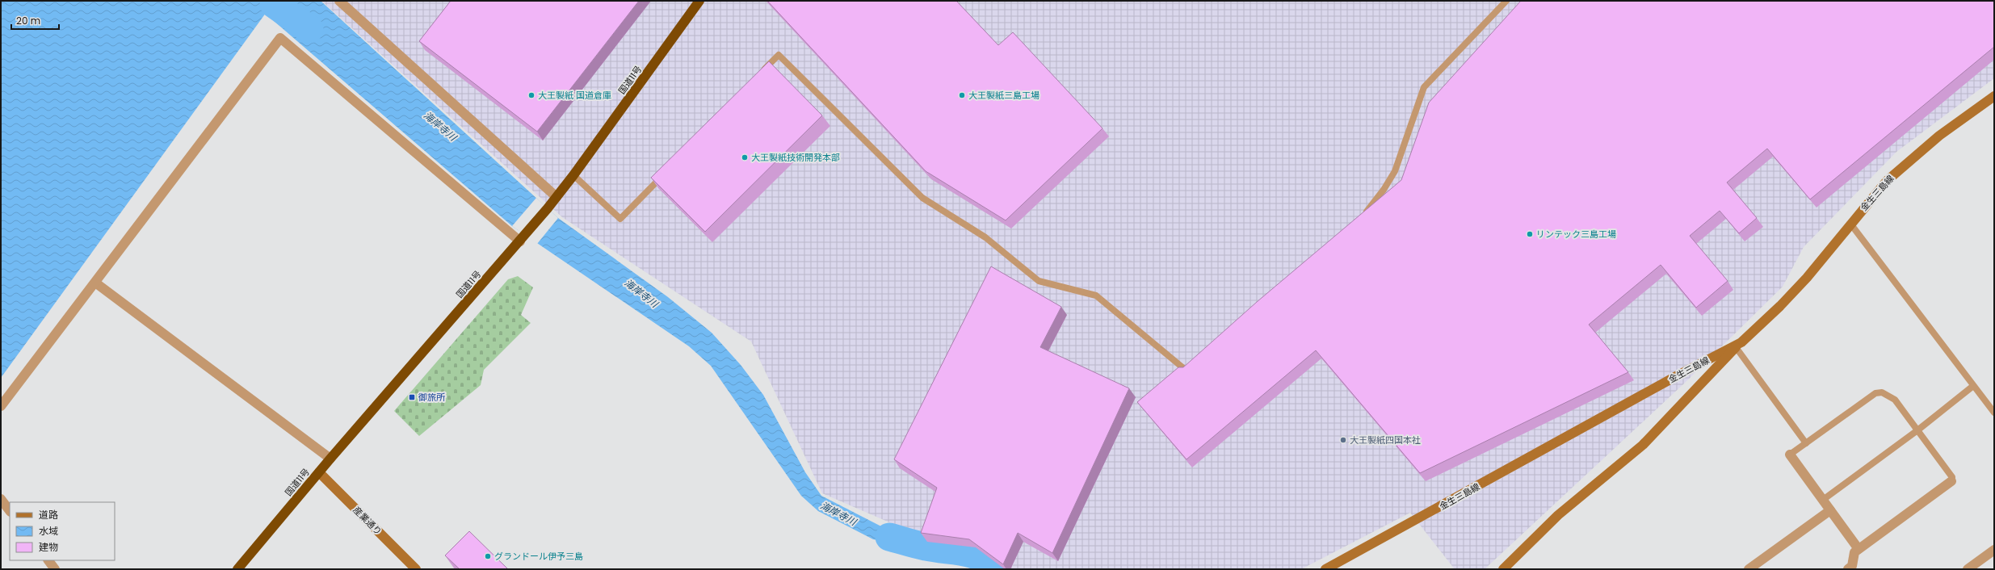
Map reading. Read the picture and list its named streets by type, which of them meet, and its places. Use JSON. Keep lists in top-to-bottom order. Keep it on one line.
{"streets":{"highway":["国道11号"],"main road":["金生三島線","産業通り"]},"crossings":[["国道11号","産業通り"]],"water":["海岸寺川"],"places":{"other":["大王製紙 国道倉庫","大王製紙三島工場","大王製紙技術開発本部","リンテック三島工場","大王製紙四国本社","グランドール伊予三島"],"transit":["御旅所"]},"legend":["道路","水域","建物"],"scale_bar":"20 m"}
